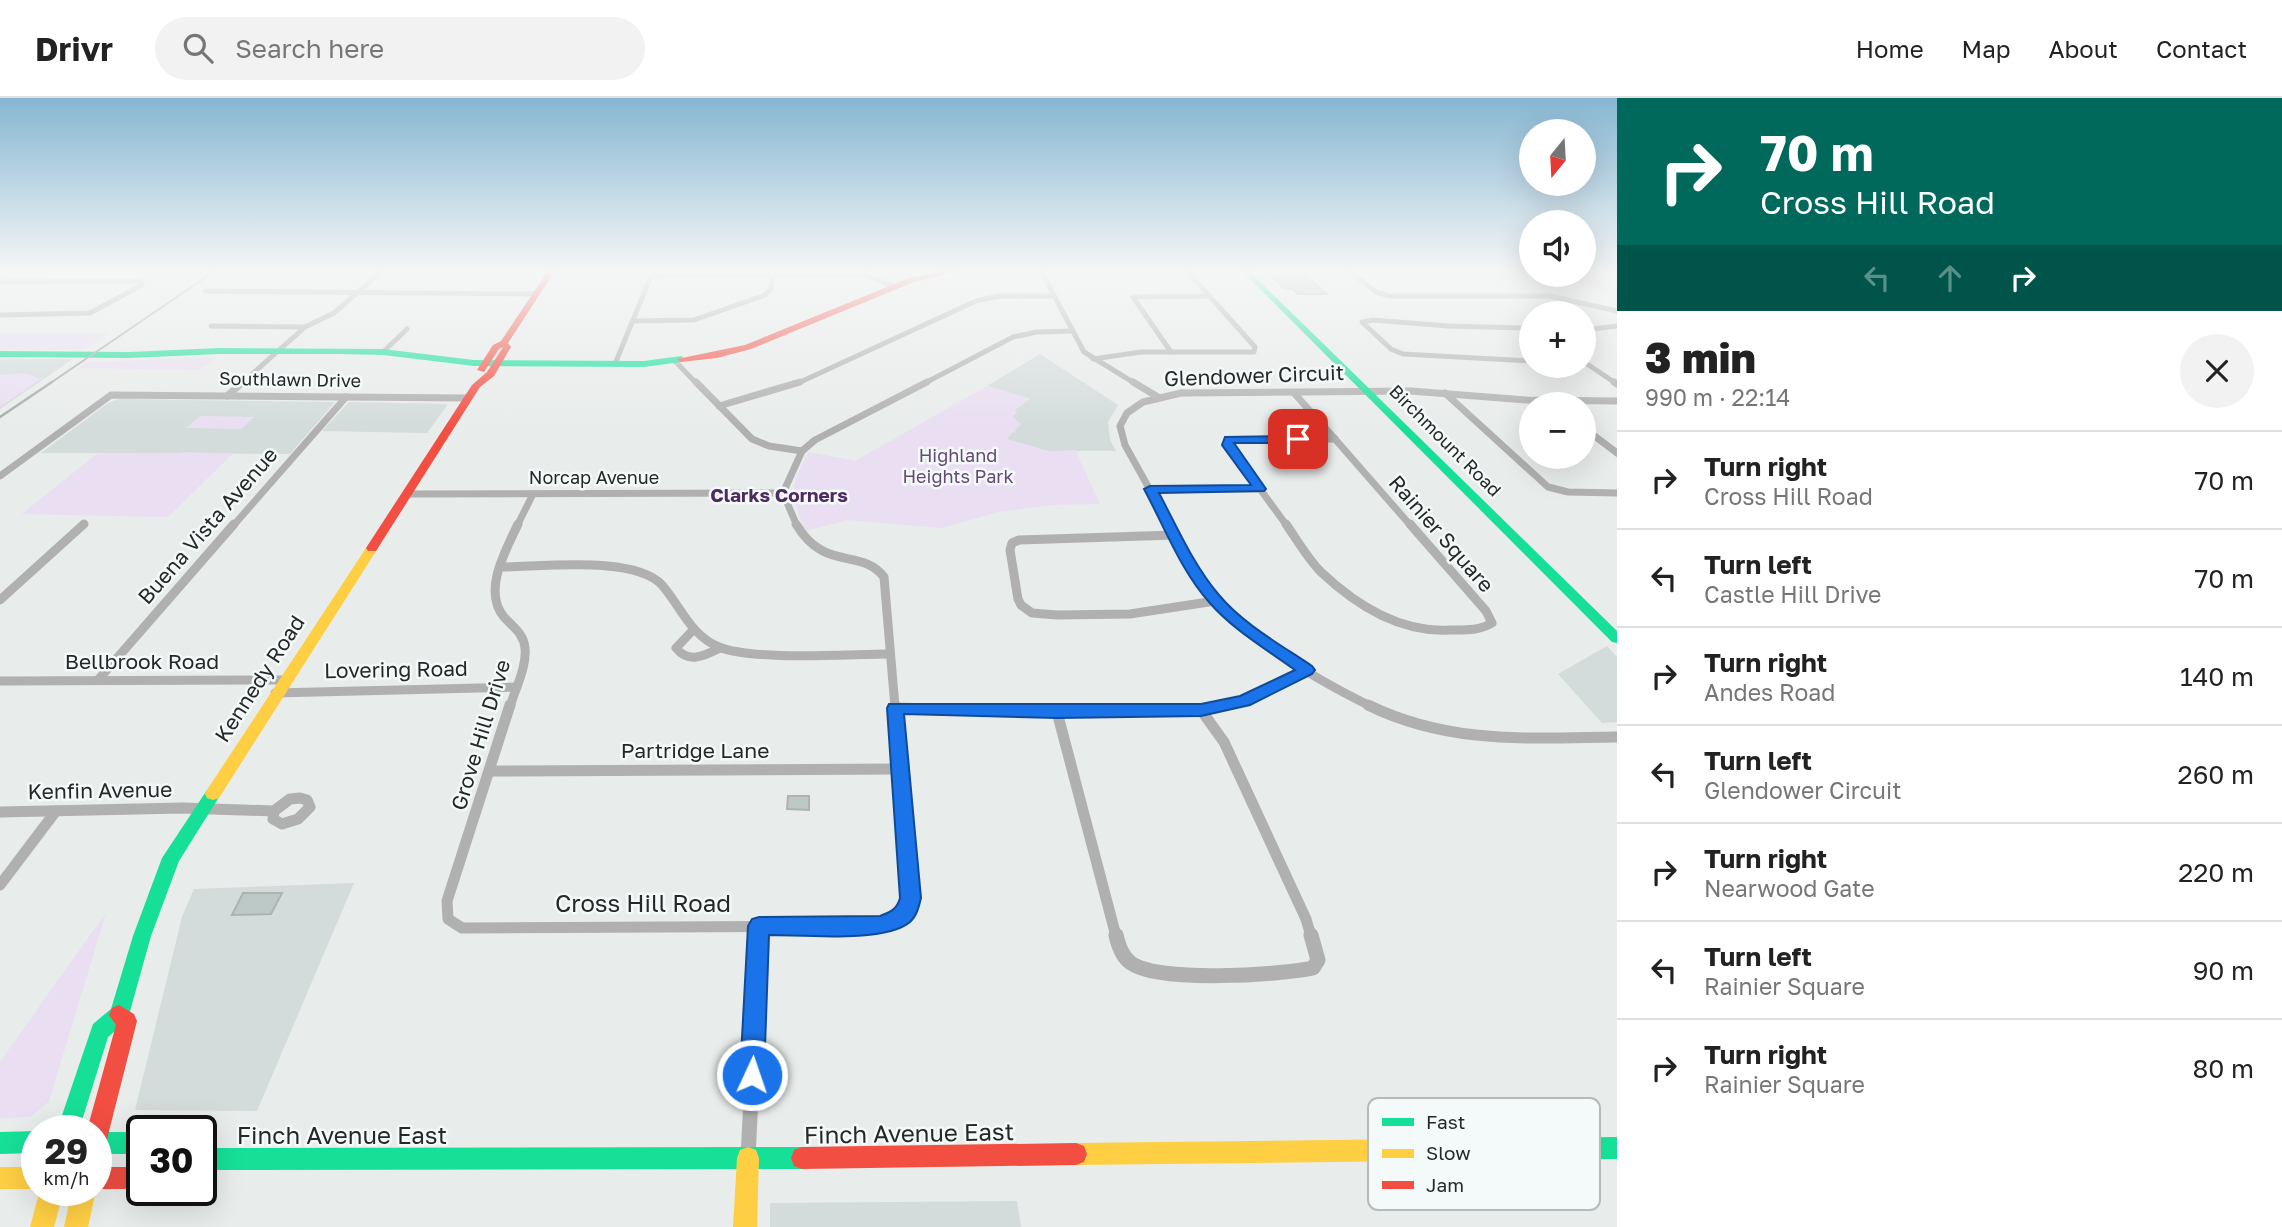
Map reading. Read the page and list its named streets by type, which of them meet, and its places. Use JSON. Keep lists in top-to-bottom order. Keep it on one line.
{"streets":{"main road":["Birchmount Road","Kennedy Road","Finch Avenue East"],"street":["Glendower Circuit","Southlawn Drive","Norcap Avenue","Buena Vista Avenue","Rainier Square","Bellbrook Road","Lovering Road","Grove Hill Drive","Partridge Lane","Kenfin Avenue","Cross Hill Road"]},"crossings":[["Glendower Circuit","Birchmount Road"],["Glendower Circuit","Rainier Square"],["Southlawn Drive","Buena Vista Avenue"],["Southlawn Drive","Kennedy Road"],["Norcap Avenue","Kennedy Road"],["Norcap Avenue","Grove Hill Drive"],["Buena Vista Avenue","Bellbrook Road"],["Bellbrook Road","Lovering Road"],["Bellbrook Road","Kennedy Road"],["Lovering Road","Kennedy Road"],["Lovering Road","Grove Hill Drive"],["Kennedy Road","Kenfin Avenue"],["Grove Hill Drive","Partridge Lane"],["Grove Hill Drive","Cross Hill Road"],["Partridge Lane","Cross Hill Road"]],"districts":["Clarks Corners"],"parks":["Highland Heights Park"],"legend":["Fast","Slow","Jam"],"north":"bottom","page":{"header":"Drivr","search":"Search here","nav":["Home","Map","About","Contact"],"turn":["70 m","Cross Hill Road"],"map_buttons":["+","−"],"heading":["3 min","990 m · 22:14"],"list":[{"name":"Turn right","note":"Cross Hill Road","value":"70 m"},{"name":"Turn left","note":"Castle Hill Drive","value":"70 m"},{"name":"Turn right","note":"Andes Road","value":"140 m"},{"name":"Turn left","note":"Glendower Circuit","value":"260 m"},{"name":"Turn right","note":"Nearwood Gate","value":"220 m"},{"name":"Turn left","note":"Rainier Square","value":"90 m"},{"name":"Turn right","note":"Rainier Square","value":"80 m"}],"speed":"29 km/h","limit":"30"}}
